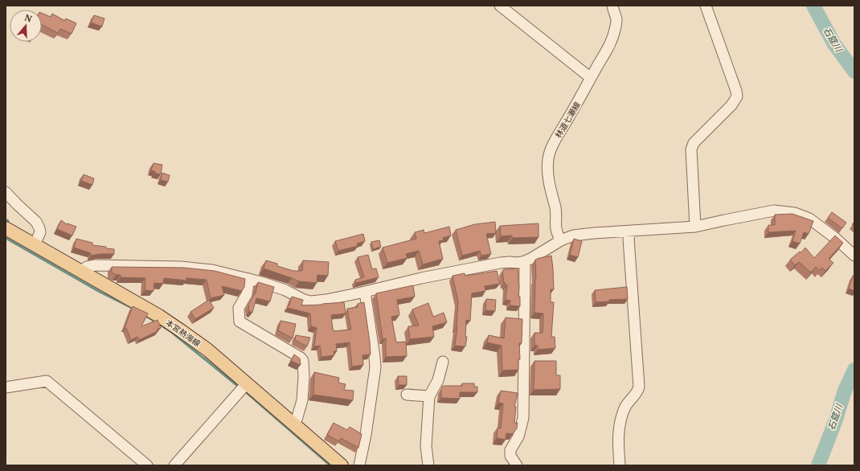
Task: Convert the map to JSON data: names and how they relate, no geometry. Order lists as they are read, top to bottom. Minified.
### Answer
{"streets":{"main road":["本宮熱海線"],"street":["林道七瀬線"]},"water":["石筵川"],"north":"top"}
